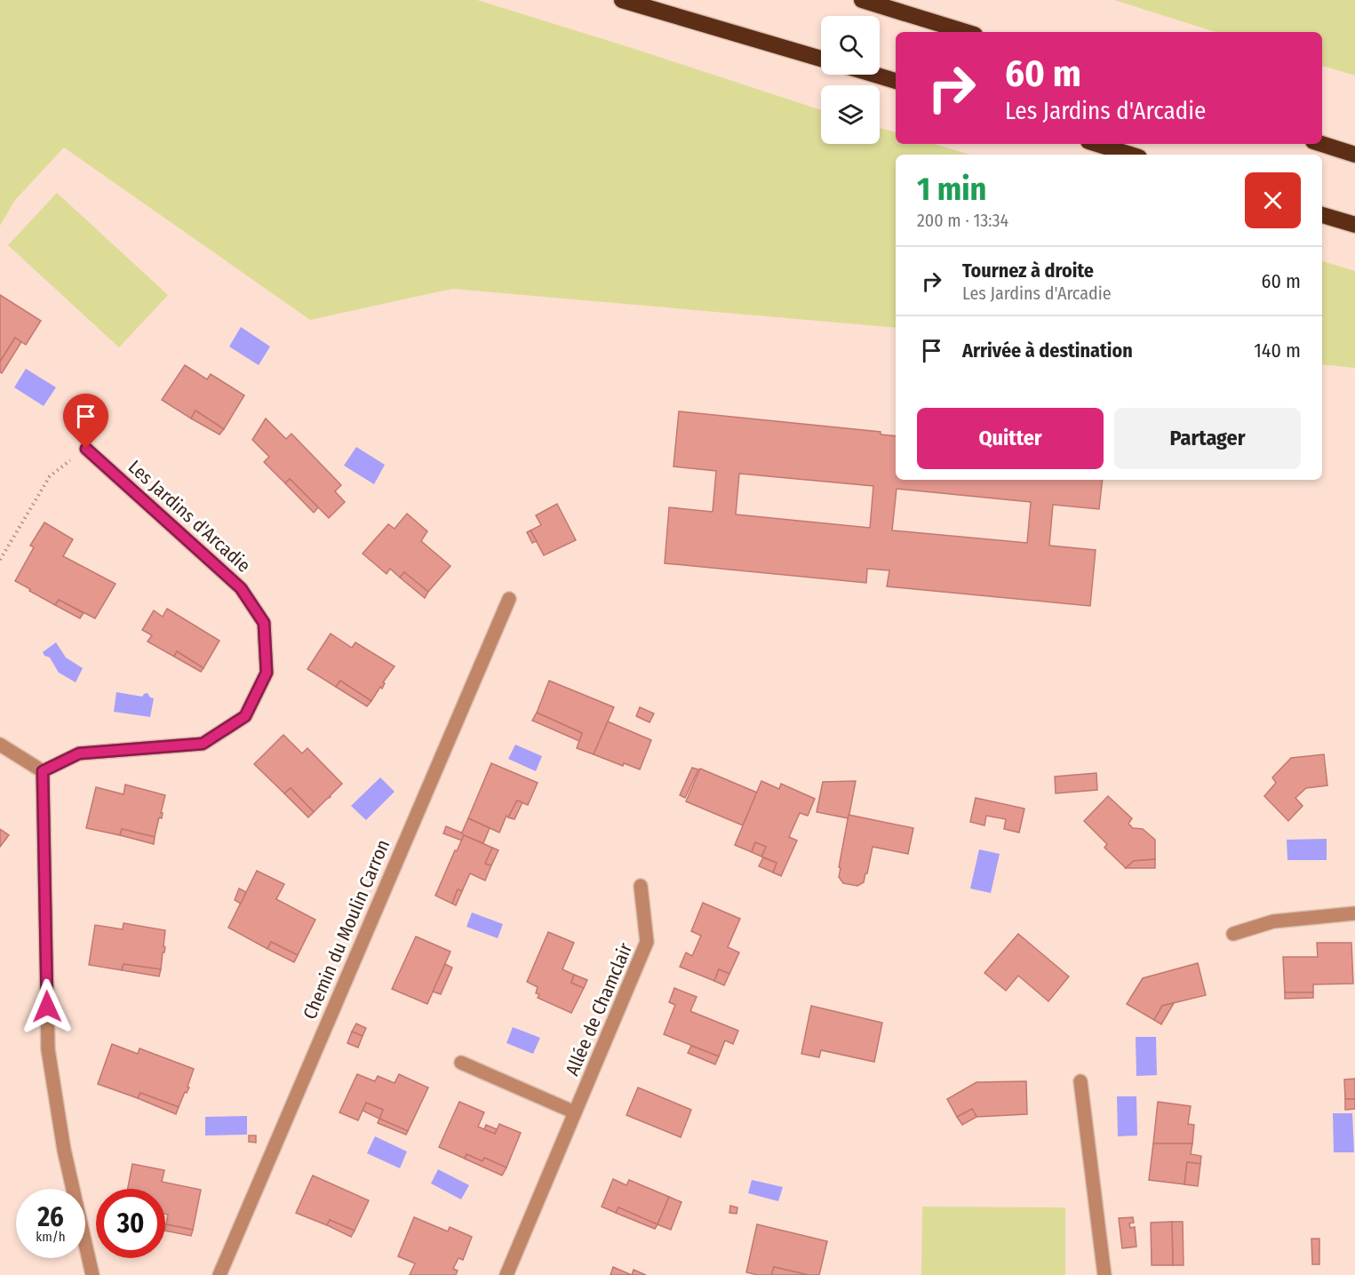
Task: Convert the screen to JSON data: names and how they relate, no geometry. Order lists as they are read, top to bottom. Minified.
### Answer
{"streets":{"street":["Les Jardins d'Arcadie","Chemin du Moulin Carron","Allée de Chamclair"]},"page":{"turn":["60 m","Les Jardins d'Arcadie"],"heading":["1 min","200 m · 13:34"],"list":[{"name":"Tournez à droite","note":"Les Jardins d'Arcadie","value":"60 m"},{"name":"Arrivée à destination","value":"140 m"}],"buttons":["Quitter","Partager"],"speed":"26 km/h","limit":"30"}}
